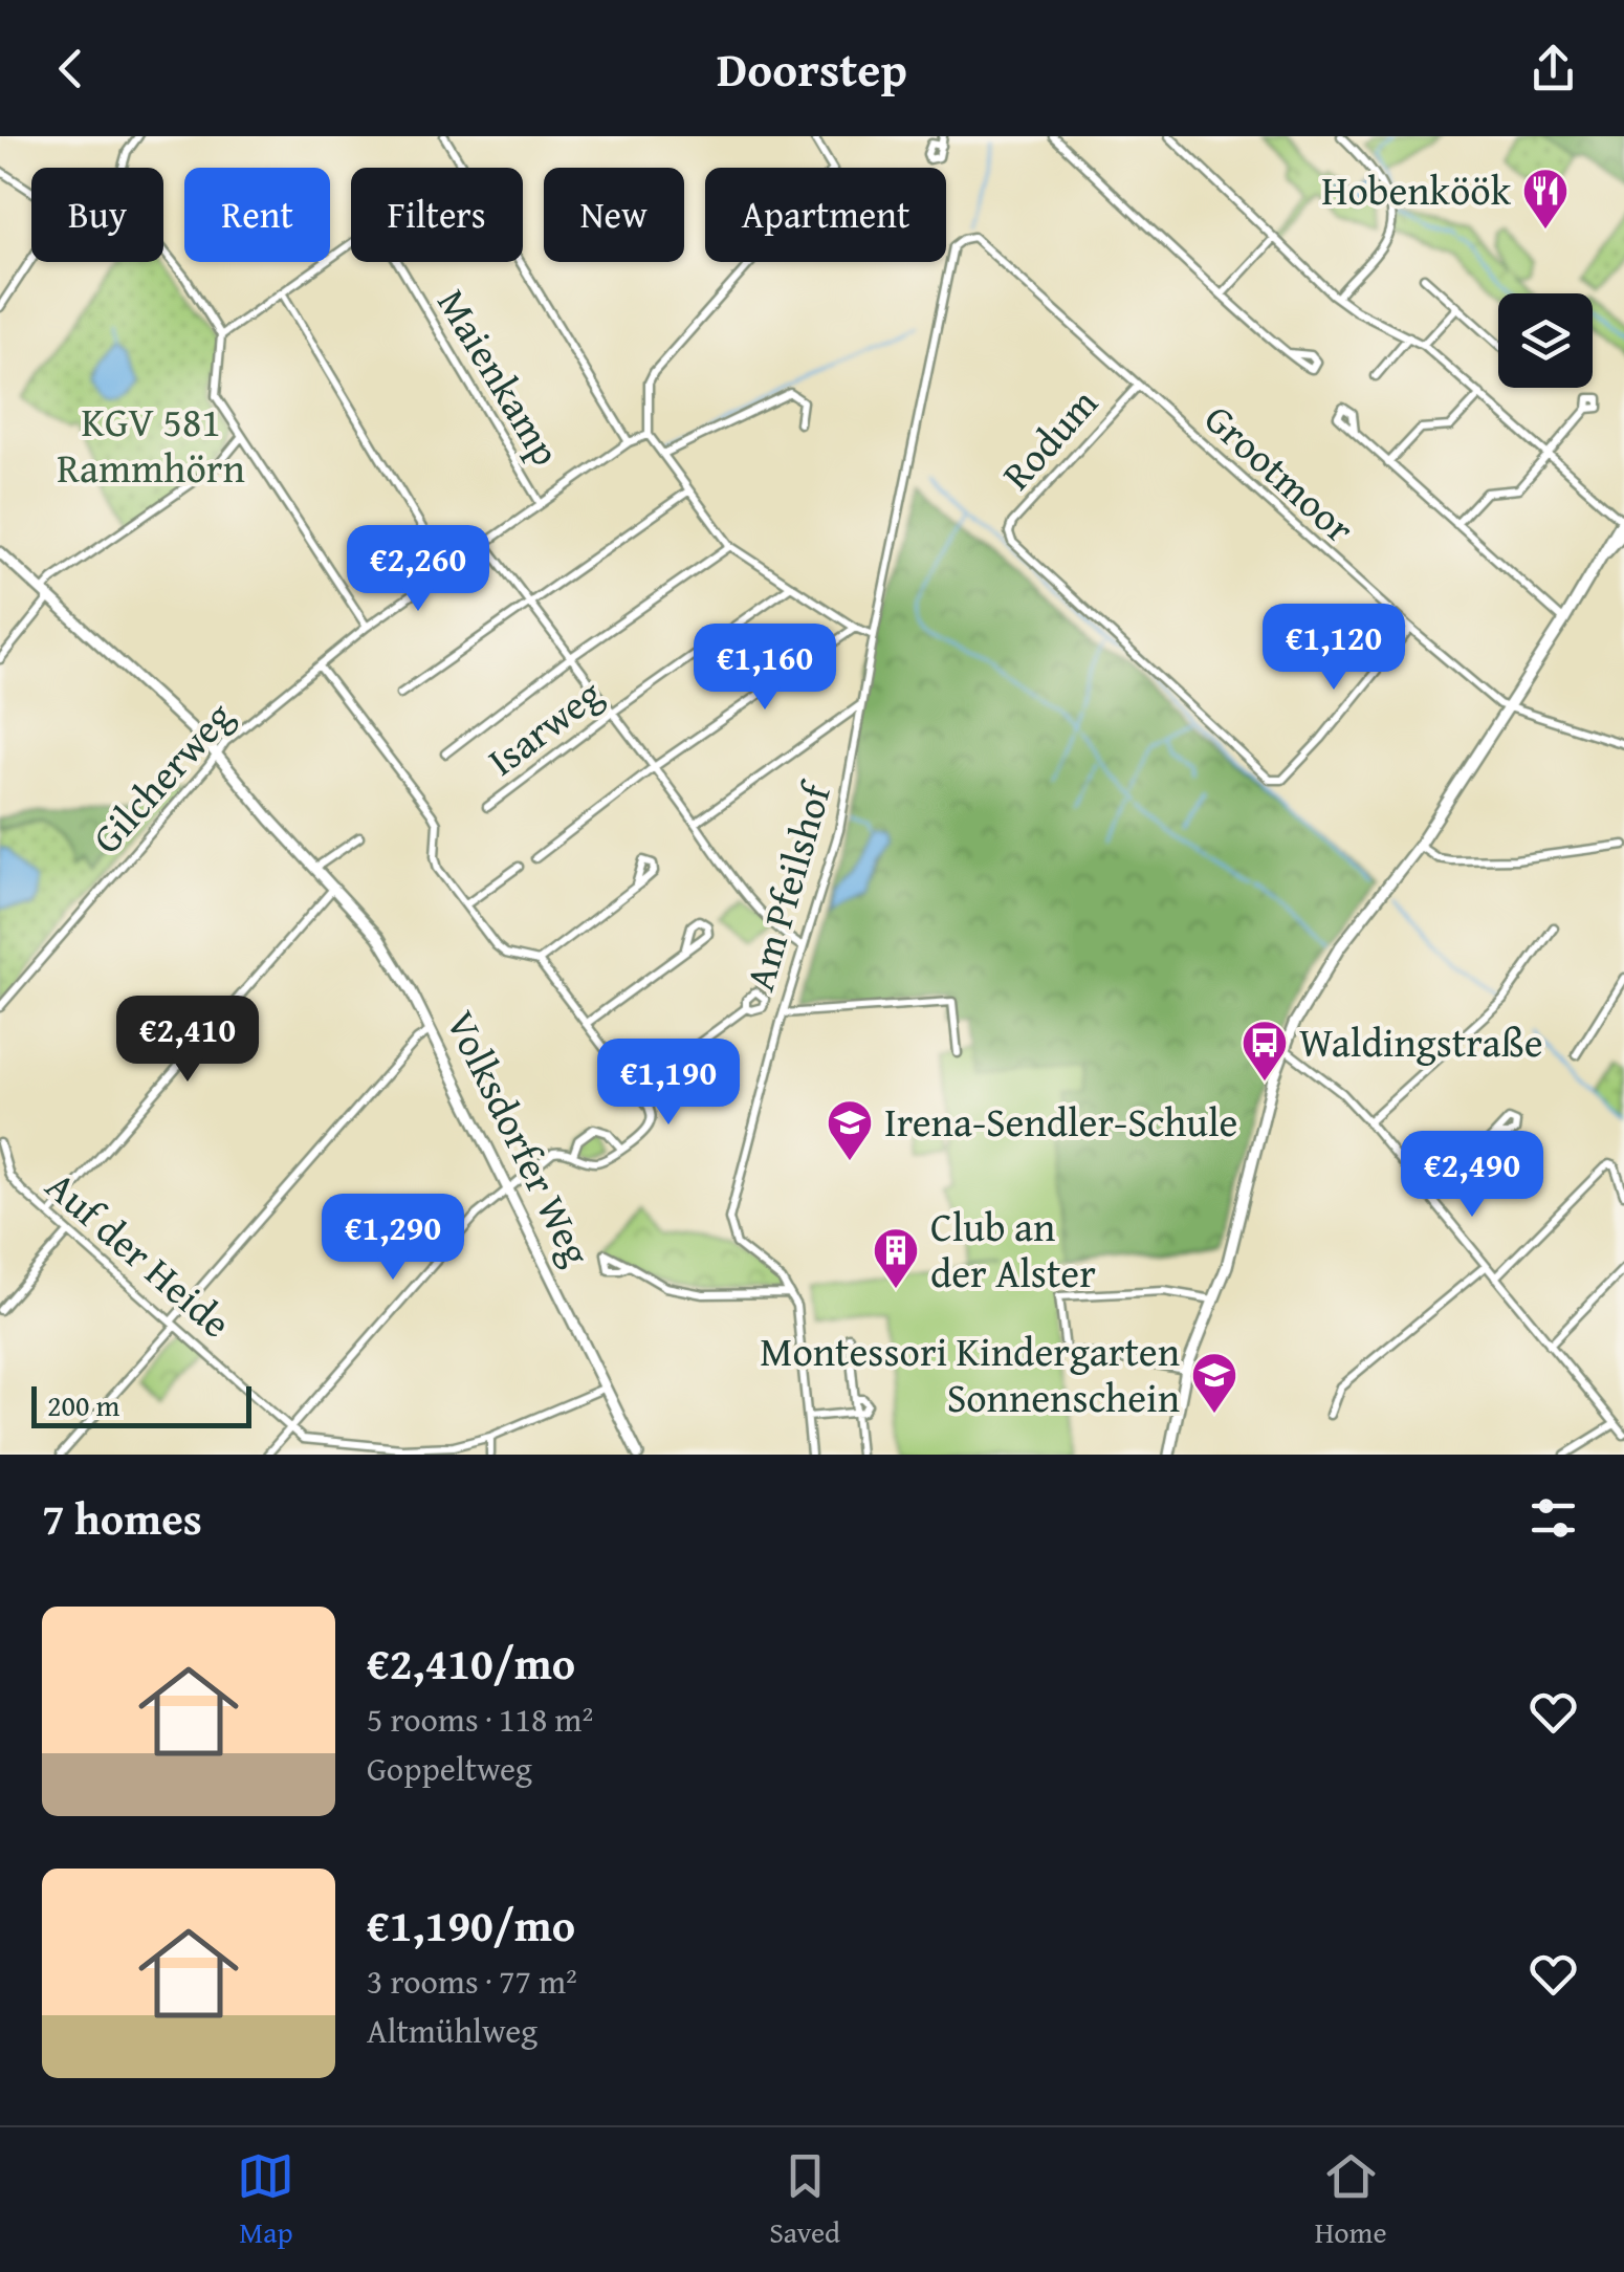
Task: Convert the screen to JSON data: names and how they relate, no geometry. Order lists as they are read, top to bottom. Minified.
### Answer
{"streets":{"street":["Maienkamp","Rodum","Grootmoor","Isarweg","Gilcherweg","Am Pfeilshof","Volksdorfer Weg","Auf der Heide"]},"crossings":[["Maienkamp","Gilcherweg"],["Rodum","Grootmoor"],["Grootmoor","Am Pfeilshof"],["Gilcherweg","Volksdorfer Weg"],["Volksdorfer Weg","Auf der Heide"]],"parks":["KGV 581 Rammhörn"],"places":{"restaurant":["Hobenköök"],"bus stop":["Waldingstraße"],"school or university":["Irena-Sendler-Schule","Montessori Kindergarten Sonnenschein"],"building":["Club an der Alster"]},"scale_bar":"200 m","page":{"header":"Doorstep","chip":["Buy","Rent","Filters","New","Apartment"],"price":["€2,260","€1,120","€1,160","€2,410","€1,190","€2,490","€1,290"],"scale":"200 m","heading":"7 homes","list":[{"name":"€2,410/mo","note":"5 rooms · 118 m² · Goppeltweg"},{"name":"€1,190/mo","note":"3 rooms · 77 m² · Altmühlweg"}],"tabs":["Map","Saved","Home"]}}
